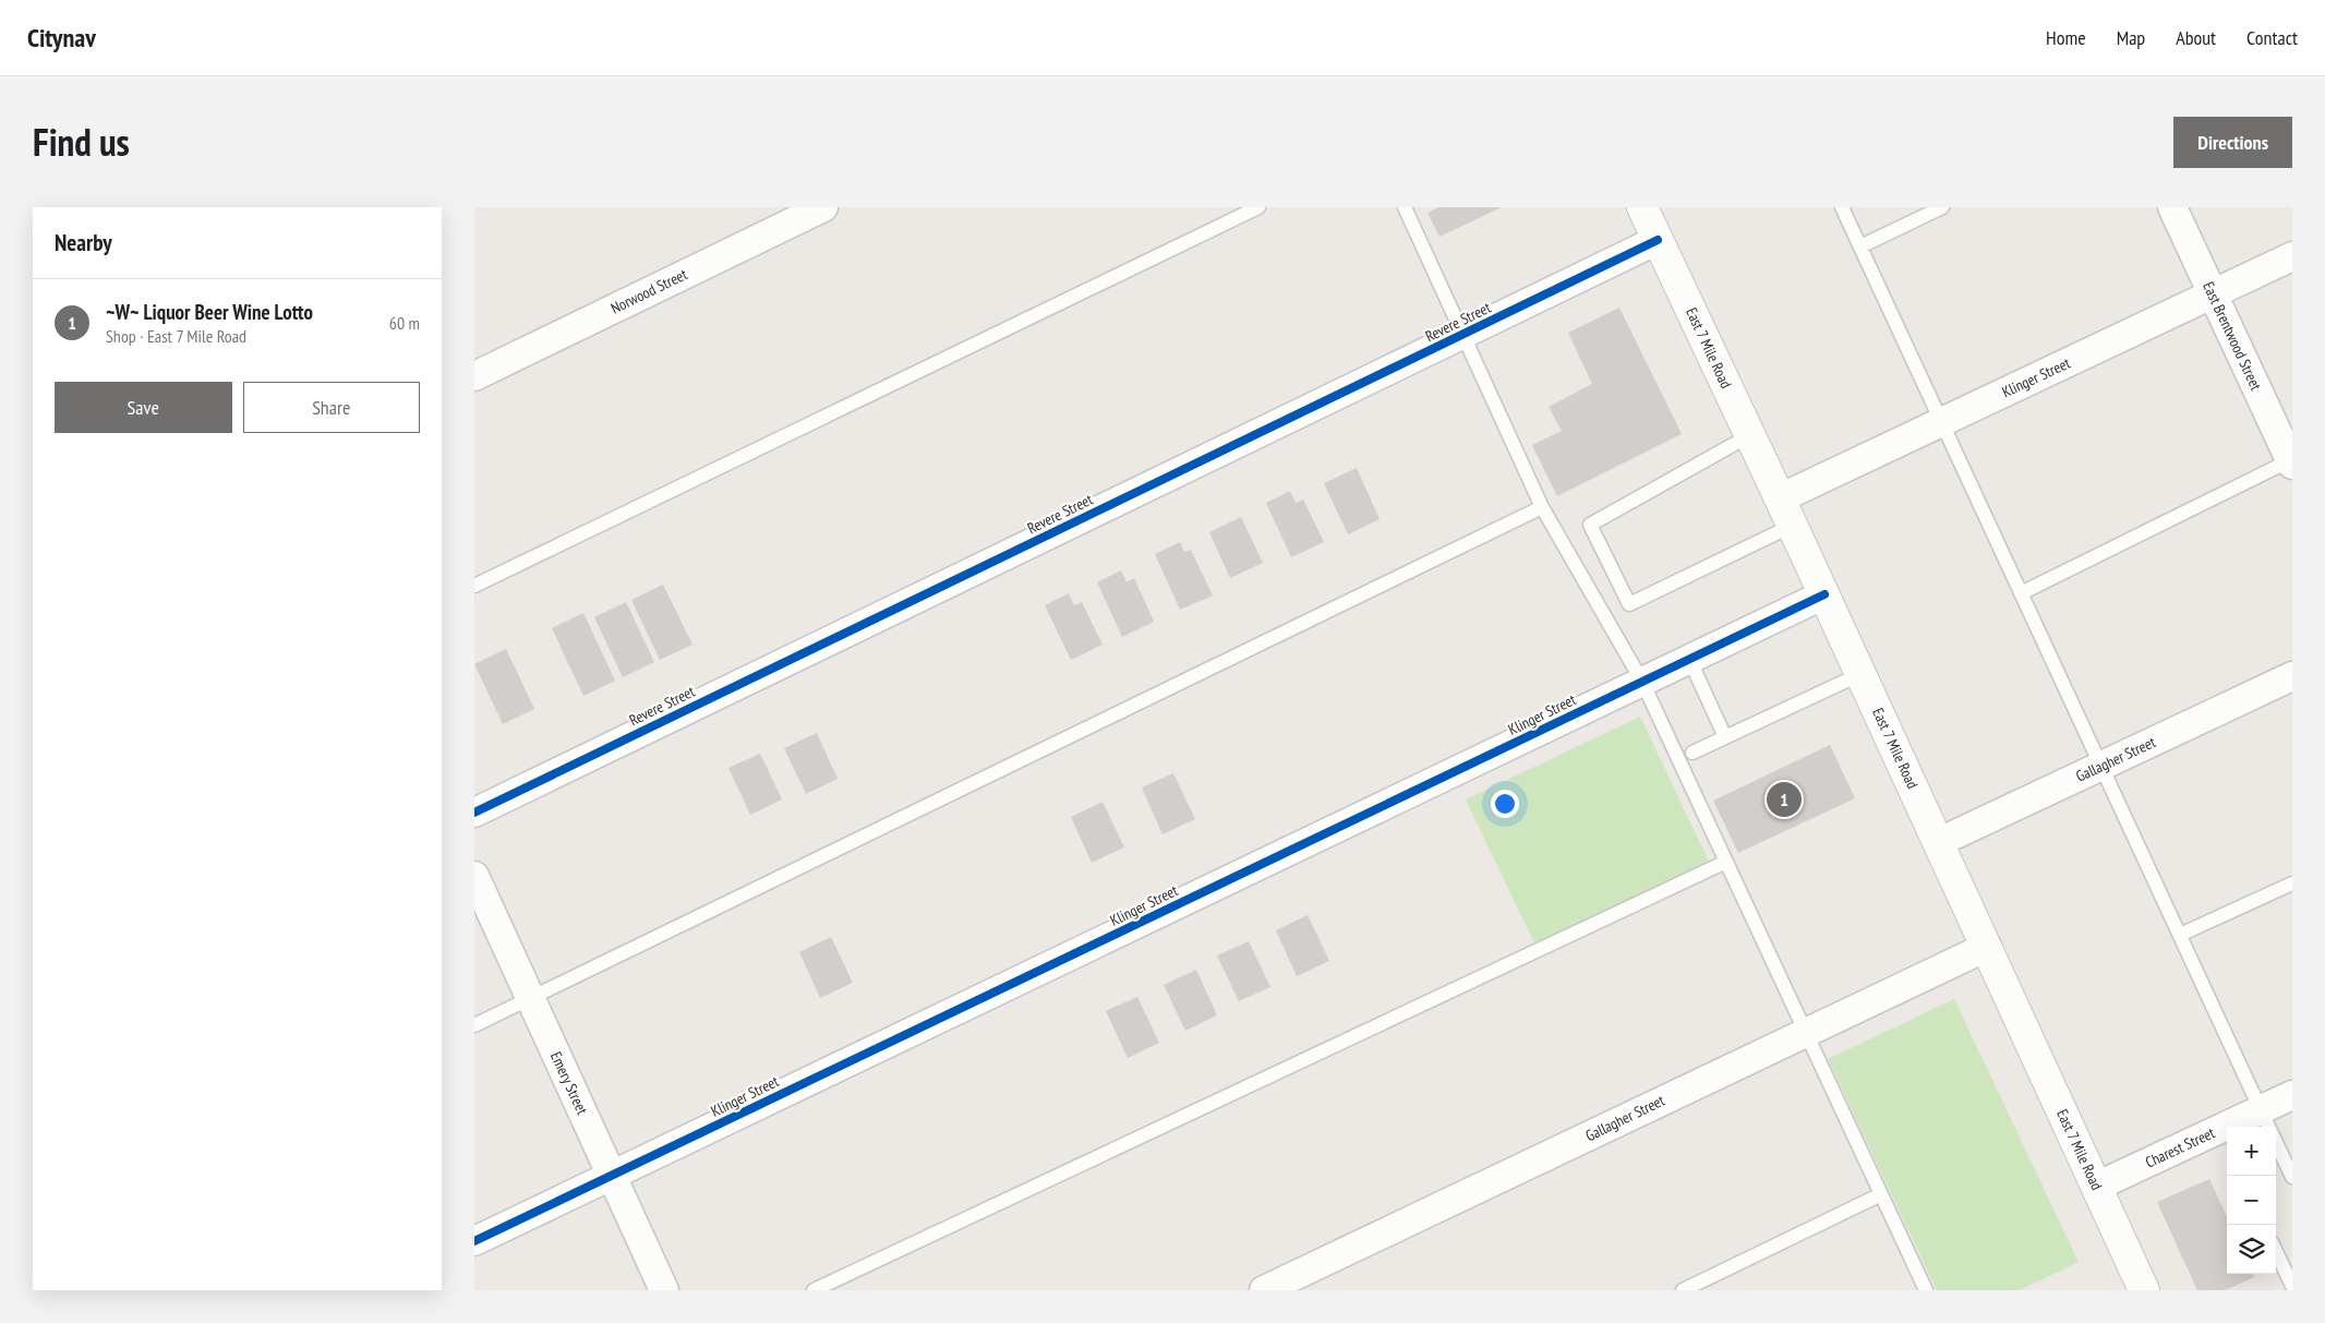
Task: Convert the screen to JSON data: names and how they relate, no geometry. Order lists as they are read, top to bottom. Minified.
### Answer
{"streets":{"street":["Norwood Street","Revere Street","East Brentwood Street","East 7 Mile Road","Klinger Street","Gallagher Street","Emery Street","Charest Street"]},"crossings":[["Revere Street","East 7 Mile Road"],["East Brentwood Street","Klinger Street"],["East 7 Mile Road","Klinger Street"],["East 7 Mile Road","Gallagher Street"],["East 7 Mile Road","Charest Street"],["Klinger Street","Emery Street"]],"page":{"header":"Citynav","nav":["Home","Map","About","Contact"],"title":"Find us","buttons":["Directions",["Save","Share"]],"heading":"Nearby","list":[{"mark":"1","name":"~W~ Liquor Beer Wine Lotto","note":"Shop · East 7 Mile Road","value":"60 m"}],"pins":"1","map_buttons":["+","−"]}}
